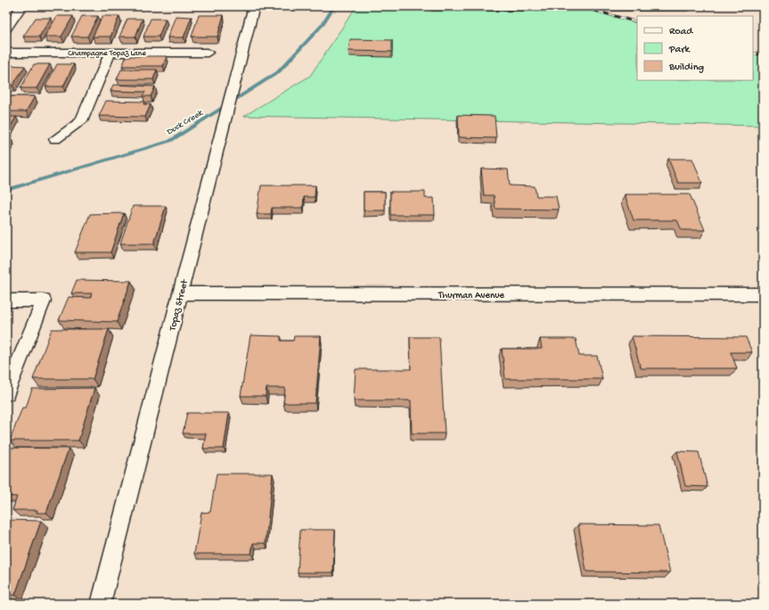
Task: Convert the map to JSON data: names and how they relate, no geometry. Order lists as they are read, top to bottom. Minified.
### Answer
{"streets":{"street":["Champagne Topaz Lane","Thurman Avenue","Topaz Street"]},"crossings":[["Thurman Avenue","Topaz Street"]],"water":["Duck Creek"],"legend":["Road","Park","Building"]}
